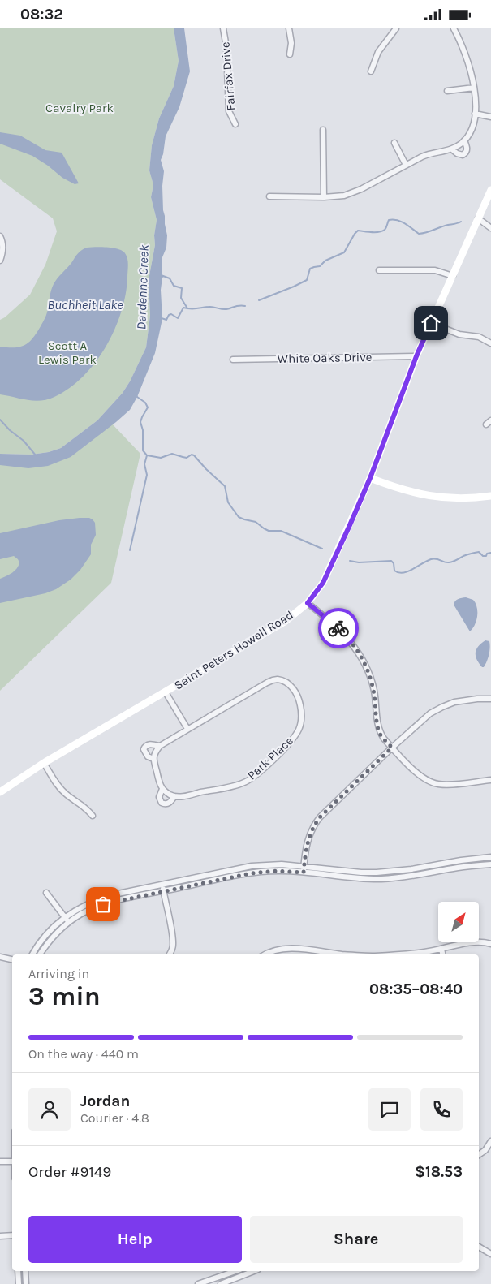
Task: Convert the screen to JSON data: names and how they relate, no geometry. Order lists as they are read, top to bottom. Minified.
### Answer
{"streets":{"main road":["Saint Peters Howell Road"],"street":["Fairfax Drive","White Oaks Drive","Park Place"]},"crossings":[["White Oaks Drive","Saint Peters Howell Road"]],"water":["Dardenne Creek","Buchheit Lake"],"parks":["Cavalry Park","Scott A Lewis Park"],"north":"top right","page":{"status":"08:32","heading":["3 min","Arriving in","08:35–08:40"],"panel":["Jordan","Courier · 4.8","Order #9149","$18.53"],"bar":"On the way · 440 m","buttons":["Help","Share"]}}
